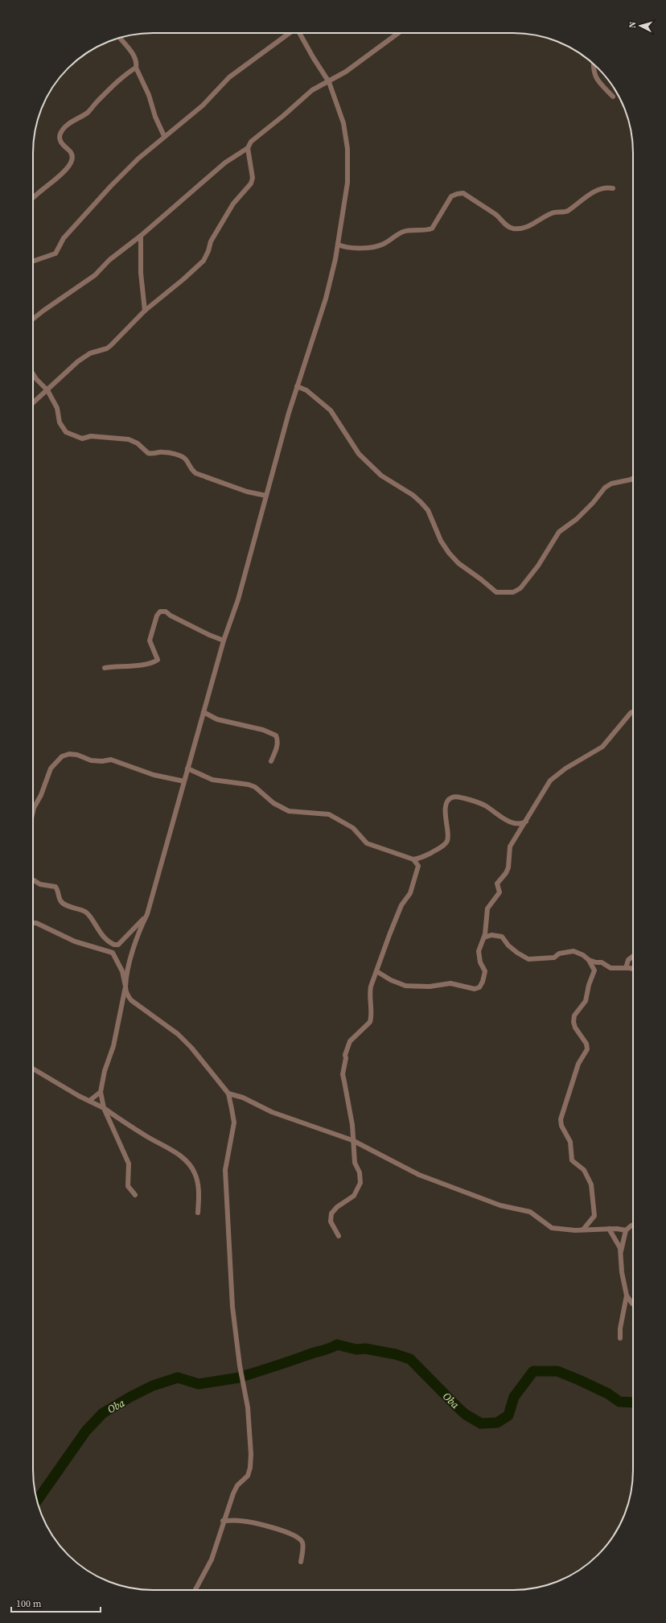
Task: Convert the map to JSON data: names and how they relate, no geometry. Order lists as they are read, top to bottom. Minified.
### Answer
{"water":["Oba"],"scale_bar":"100 m","north":"left"}
